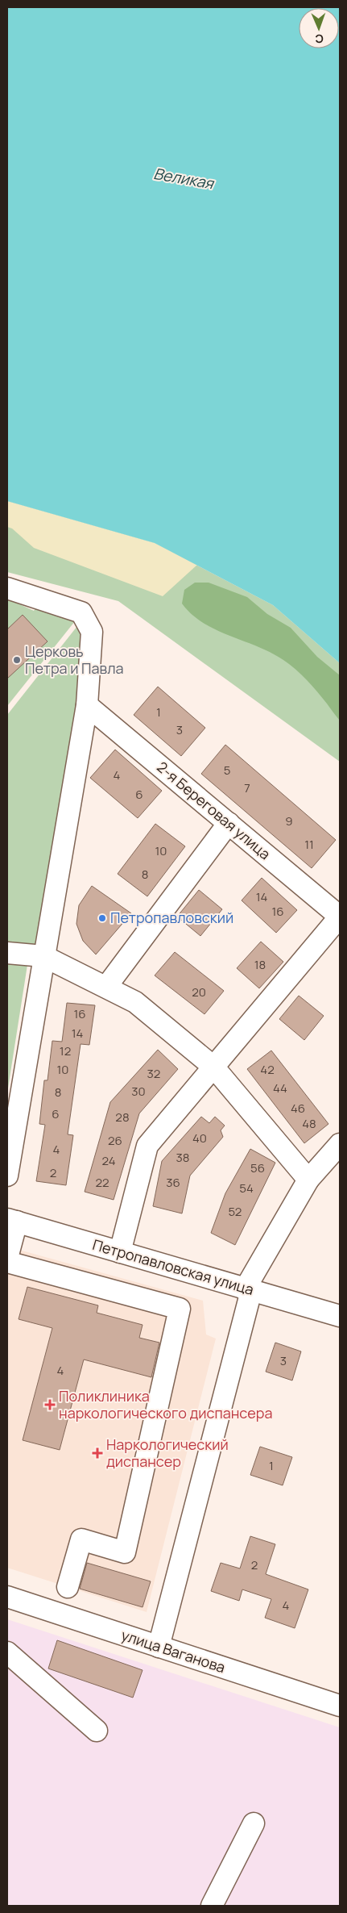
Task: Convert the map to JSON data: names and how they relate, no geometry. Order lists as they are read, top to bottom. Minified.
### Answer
{"streets":{"street":["2-я Береговая улица","Петропавловская улица","улица Ваганова"]},"water":["Великая"],"places":{"other":["Церковь Петра и Павла","Петропавловский"],"health":["Поликлиника наркологического диспансера","Наркологический диспансер"]},"house_numbers":["1","3","5","4","7","6","9","11","10","8","14","16","18","20","16","14","12","10","42","32","44","30","8","46","6","28","48","40","26","4","38","24","56","2","22","36","54","52","3","4","1","2","4"],"north":"bottom"}
